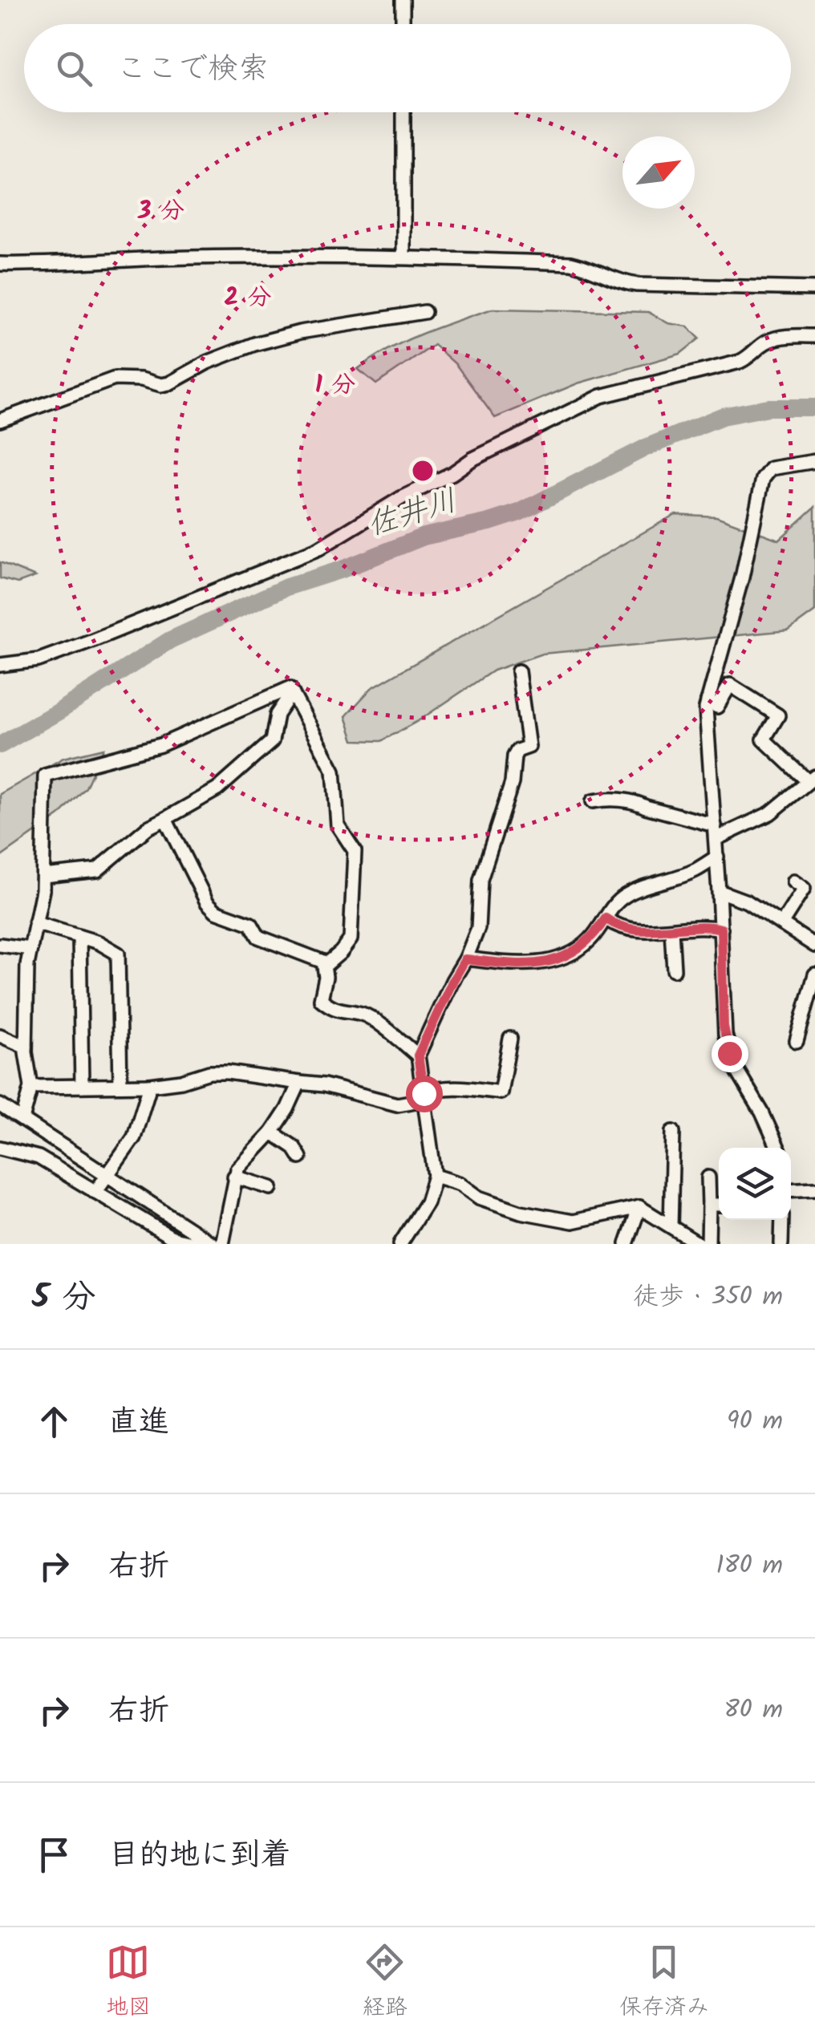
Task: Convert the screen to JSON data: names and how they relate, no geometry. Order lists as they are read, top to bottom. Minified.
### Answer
{"water":["佐井川"],"north":"top right","page":{"search":"ここで検索","heading":["5 分","徒歩 · 350 m"],"list":[["直進","90 m"],["右折","180 m"],["右折","80 m"],"目的地に到着"],"nav":["地図","経路","保存済み"]},"rings":["3 分","2 分","1 分"]}
